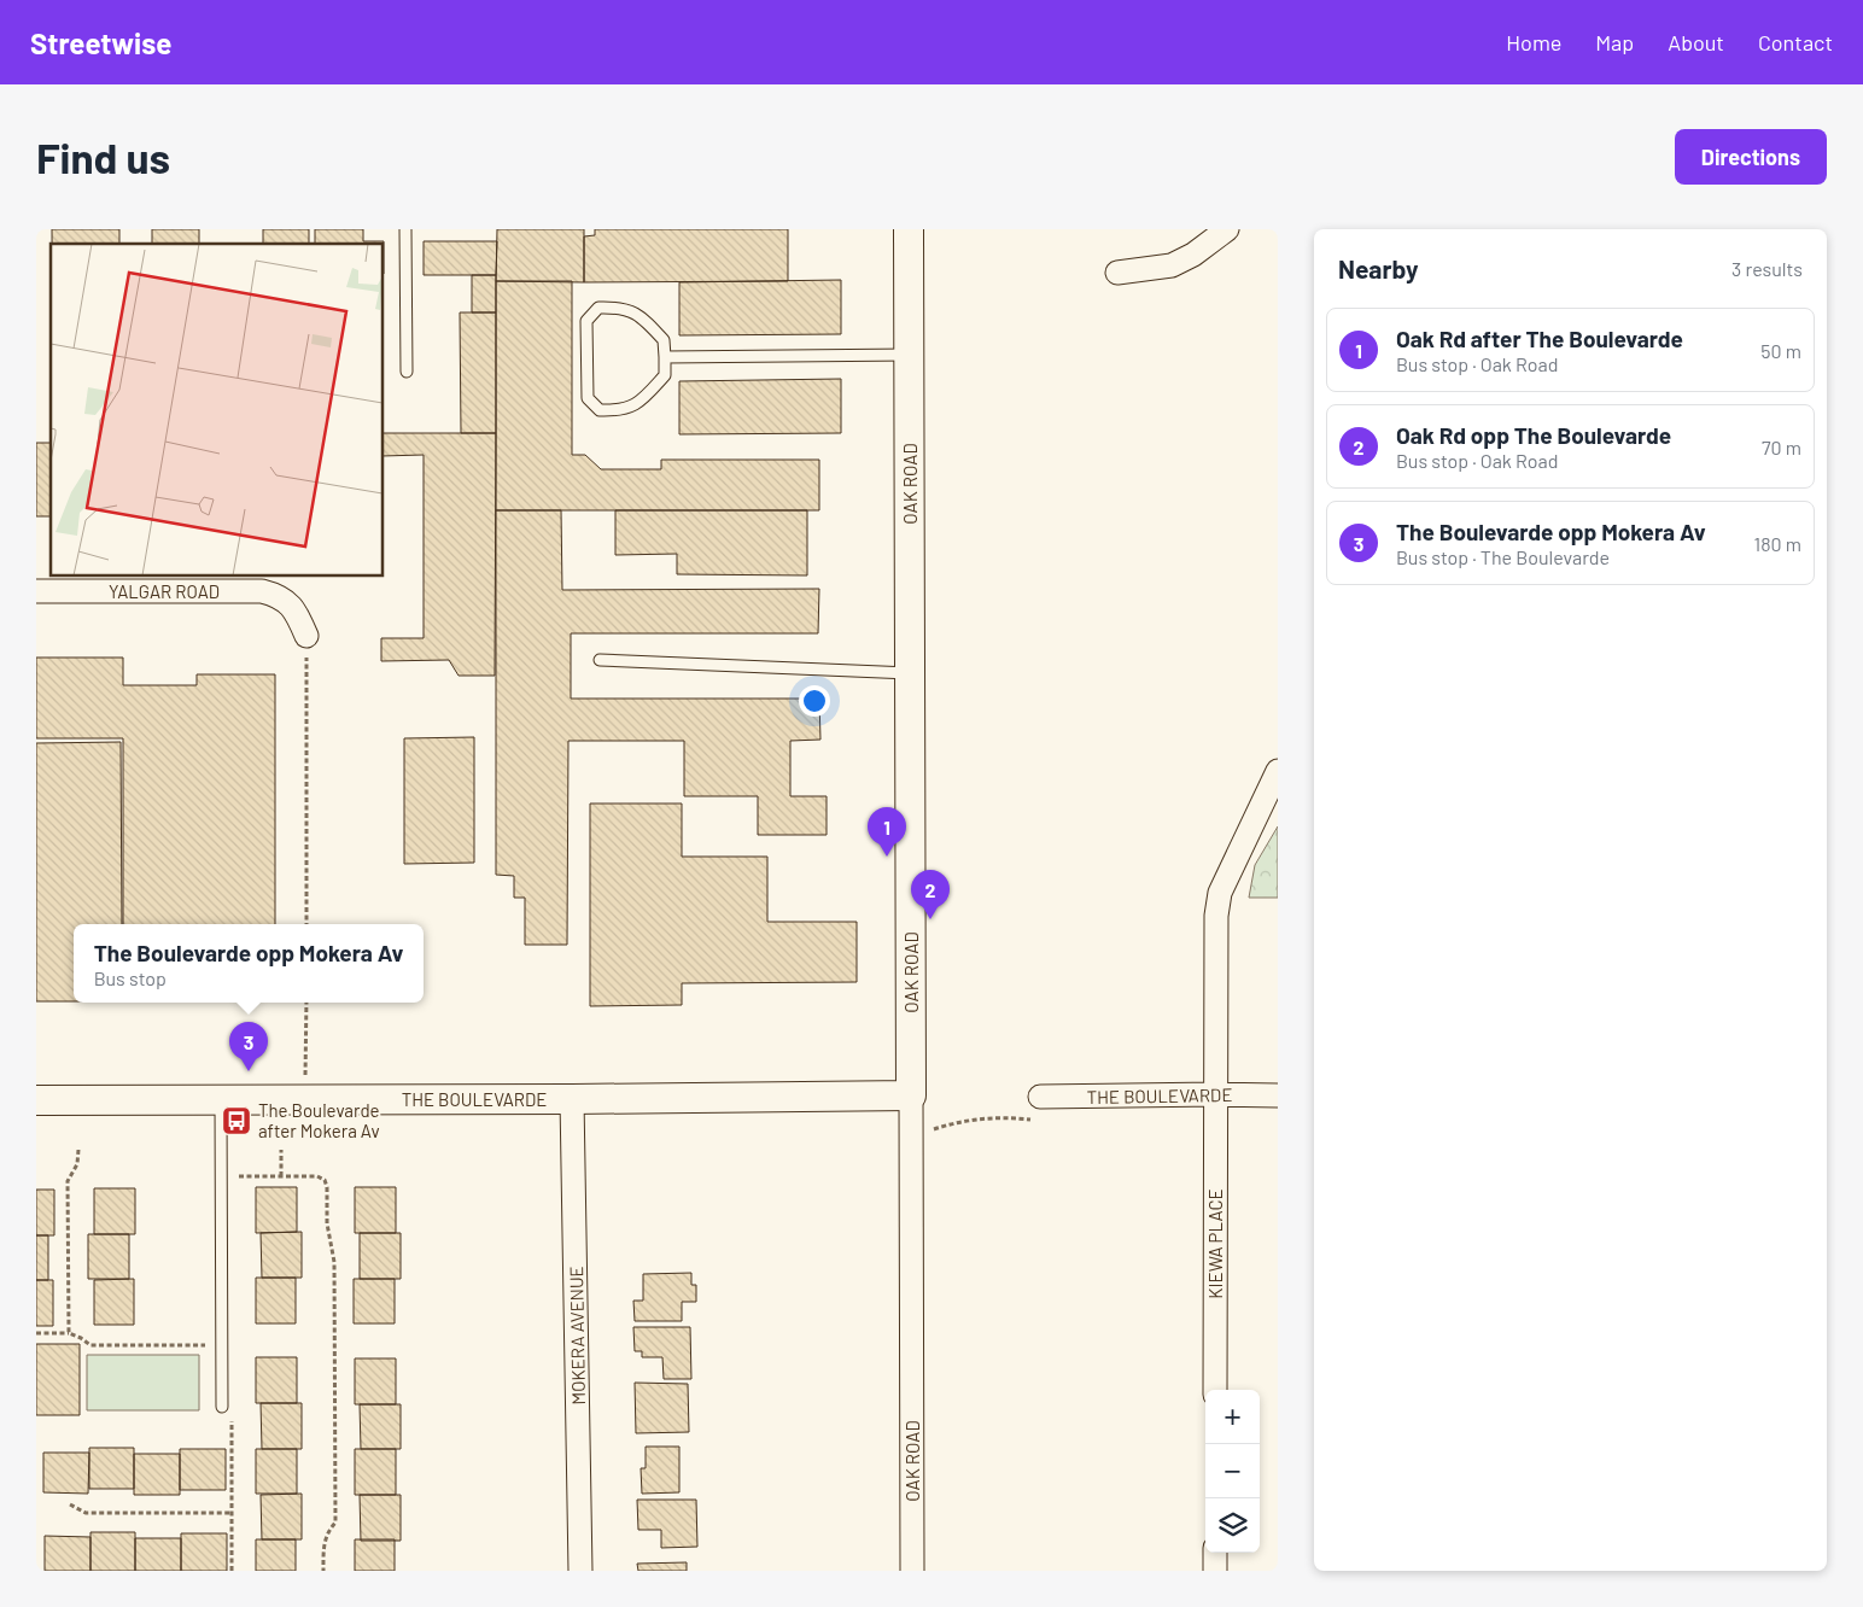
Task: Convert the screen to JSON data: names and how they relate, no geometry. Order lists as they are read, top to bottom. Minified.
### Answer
{"streets":{"street":["OAK ROAD","YALGAR ROAD","THE BOULEVARDE","KIEWA PLACE","MOKERA AVENUE"]},"crossings":[["OAK ROAD","THE BOULEVARDE"],["THE BOULEVARDE","KIEWA PLACE"],["THE BOULEVARDE","MOKERA AVENUE"]],"places":{"bus stop":["The Boulevarde after Mokera Av"]},"page":{"header":"Streetwise","nav":["Home","Map","About","Contact"],"buttons":"Directions","title":"Find us","heading":["Nearby","3 results"],"list":[{"mark":"1","name":"Oak Rd after The Boulevarde","note":"Bus stop · Oak Road","value":"50 m"},{"mark":"2","name":"Oak Rd opp The Boulevarde","note":"Bus stop · Oak Road","value":"70 m"},{"mark":"3","name":"The Boulevarde opp Mokera Av","note":"Bus stop · The Boulevarde","value":"180 m"}],"pins":["1","2","3"],"popup":["The Boulevarde opp Mokera Av","Bus stop"],"map_buttons":["+","−"]}}
